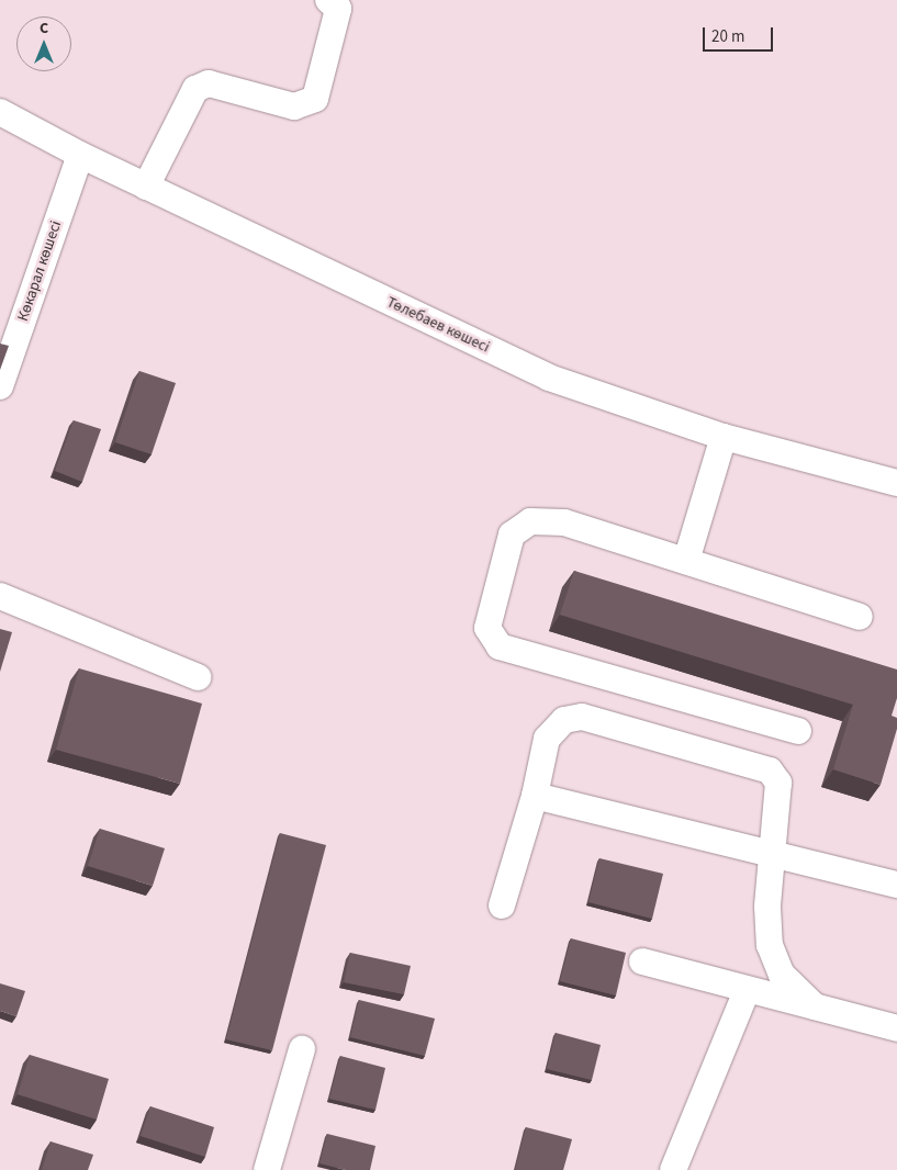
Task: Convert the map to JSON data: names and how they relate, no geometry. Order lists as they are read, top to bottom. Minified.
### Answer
{"streets":{"street":["Көкарал көшесі","Төлебаев көшесі"]},"crossings":[["Көкарал көшесі","Төлебаев көшесі"]],"scale_bar":"20 m","north":"top"}
